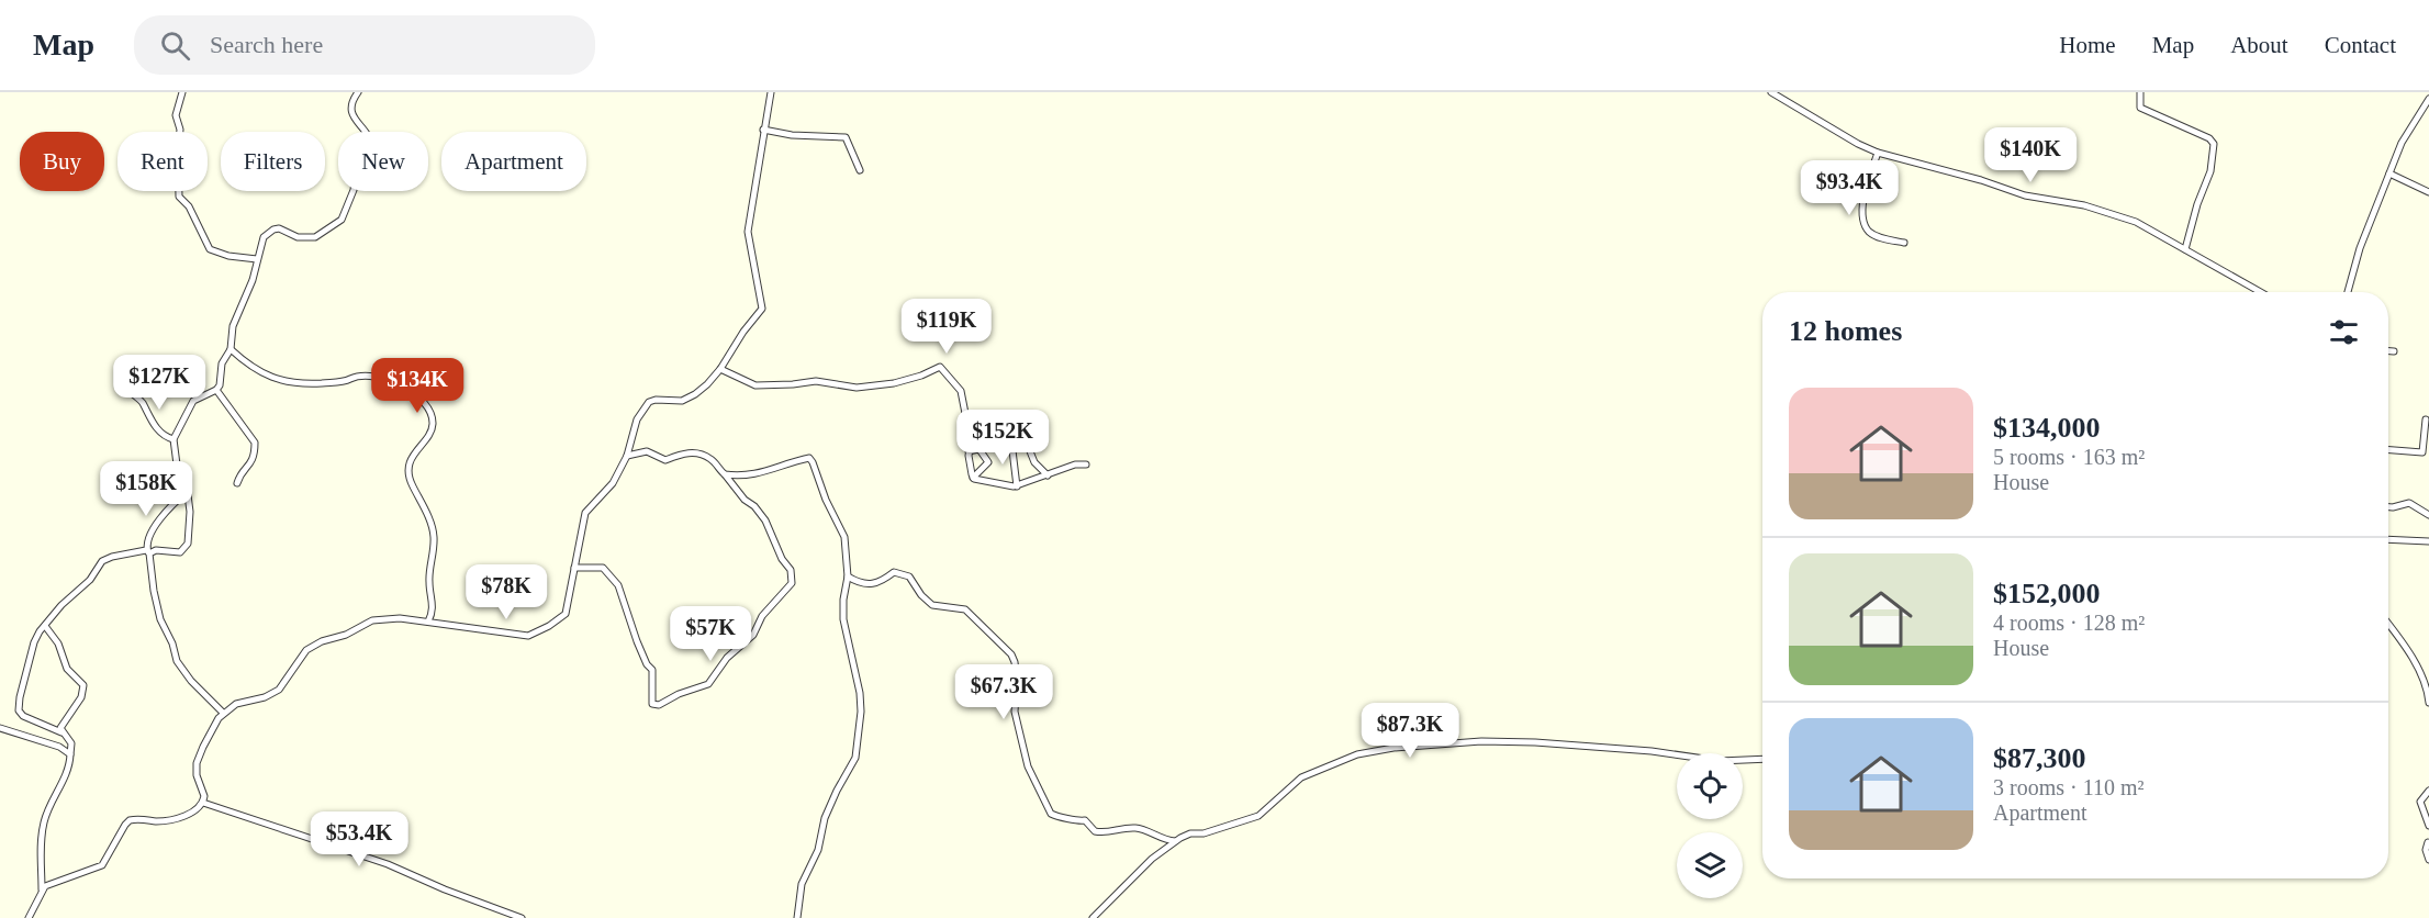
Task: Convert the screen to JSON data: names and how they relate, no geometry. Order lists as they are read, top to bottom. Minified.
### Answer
{"page":{"header":"Map","search":"Search here","nav":["Home","Map","About","Contact"],"price":["$140K","$93.4K","$119K","$127K","$134K","$152K","$158K","$78K","$57K","$67.3K","$87.3K","$53.4K"],"chip":["Buy","Rent","Filters","New","Apartment"],"heading":"12 homes","list":[{"name":"$134,000","note":"5 rooms · 163 m² · House"},{"name":"$152,000","note":"4 rooms · 128 m² · House"},{"name":"$87,300","note":"3 rooms · 110 m² · Apartment"}]}}
